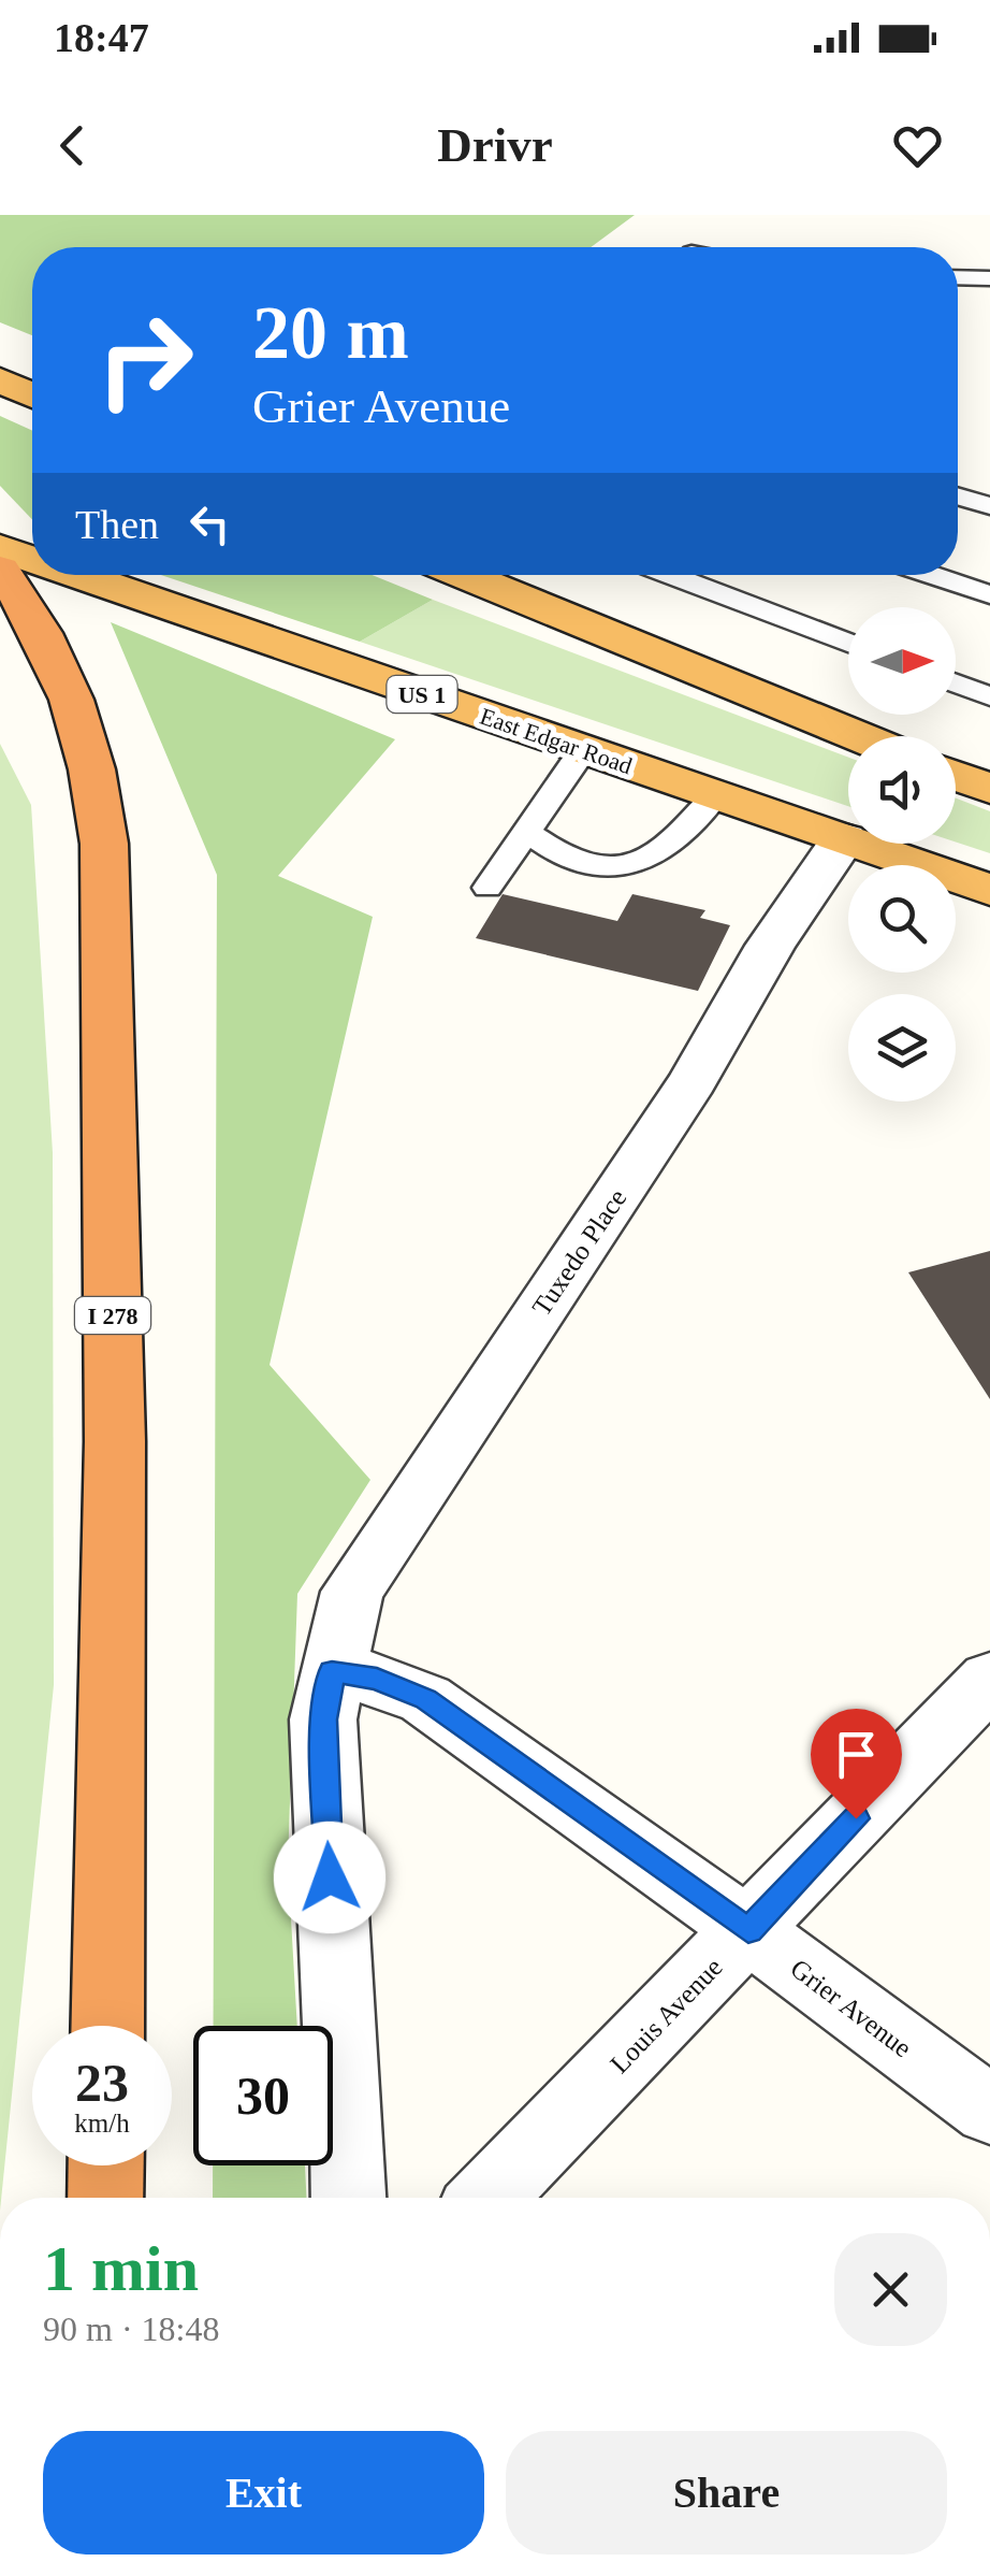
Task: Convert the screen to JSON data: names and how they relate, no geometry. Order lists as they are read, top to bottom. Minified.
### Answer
{"streets":{"highway":["US 1","East Edgar Road","I 278"],"street":["Tuxedo Place","Grier Avenue","Louis Avenue"]},"crossings":[["East Edgar Road","Tuxedo Place"],["East Edgar Road","I 278"],["Tuxedo Place","Grier Avenue"],["Grier Avenue","Louis Avenue"]],"north":"right","page":{"status":"18:47","header":"Drivr","turn":["20 m","Grier Avenue"],"then":"Then","speed":"23 km/h","limit":"30","heading":["1 min","90 m · 18:48"],"buttons":["Exit","Share"]}}
